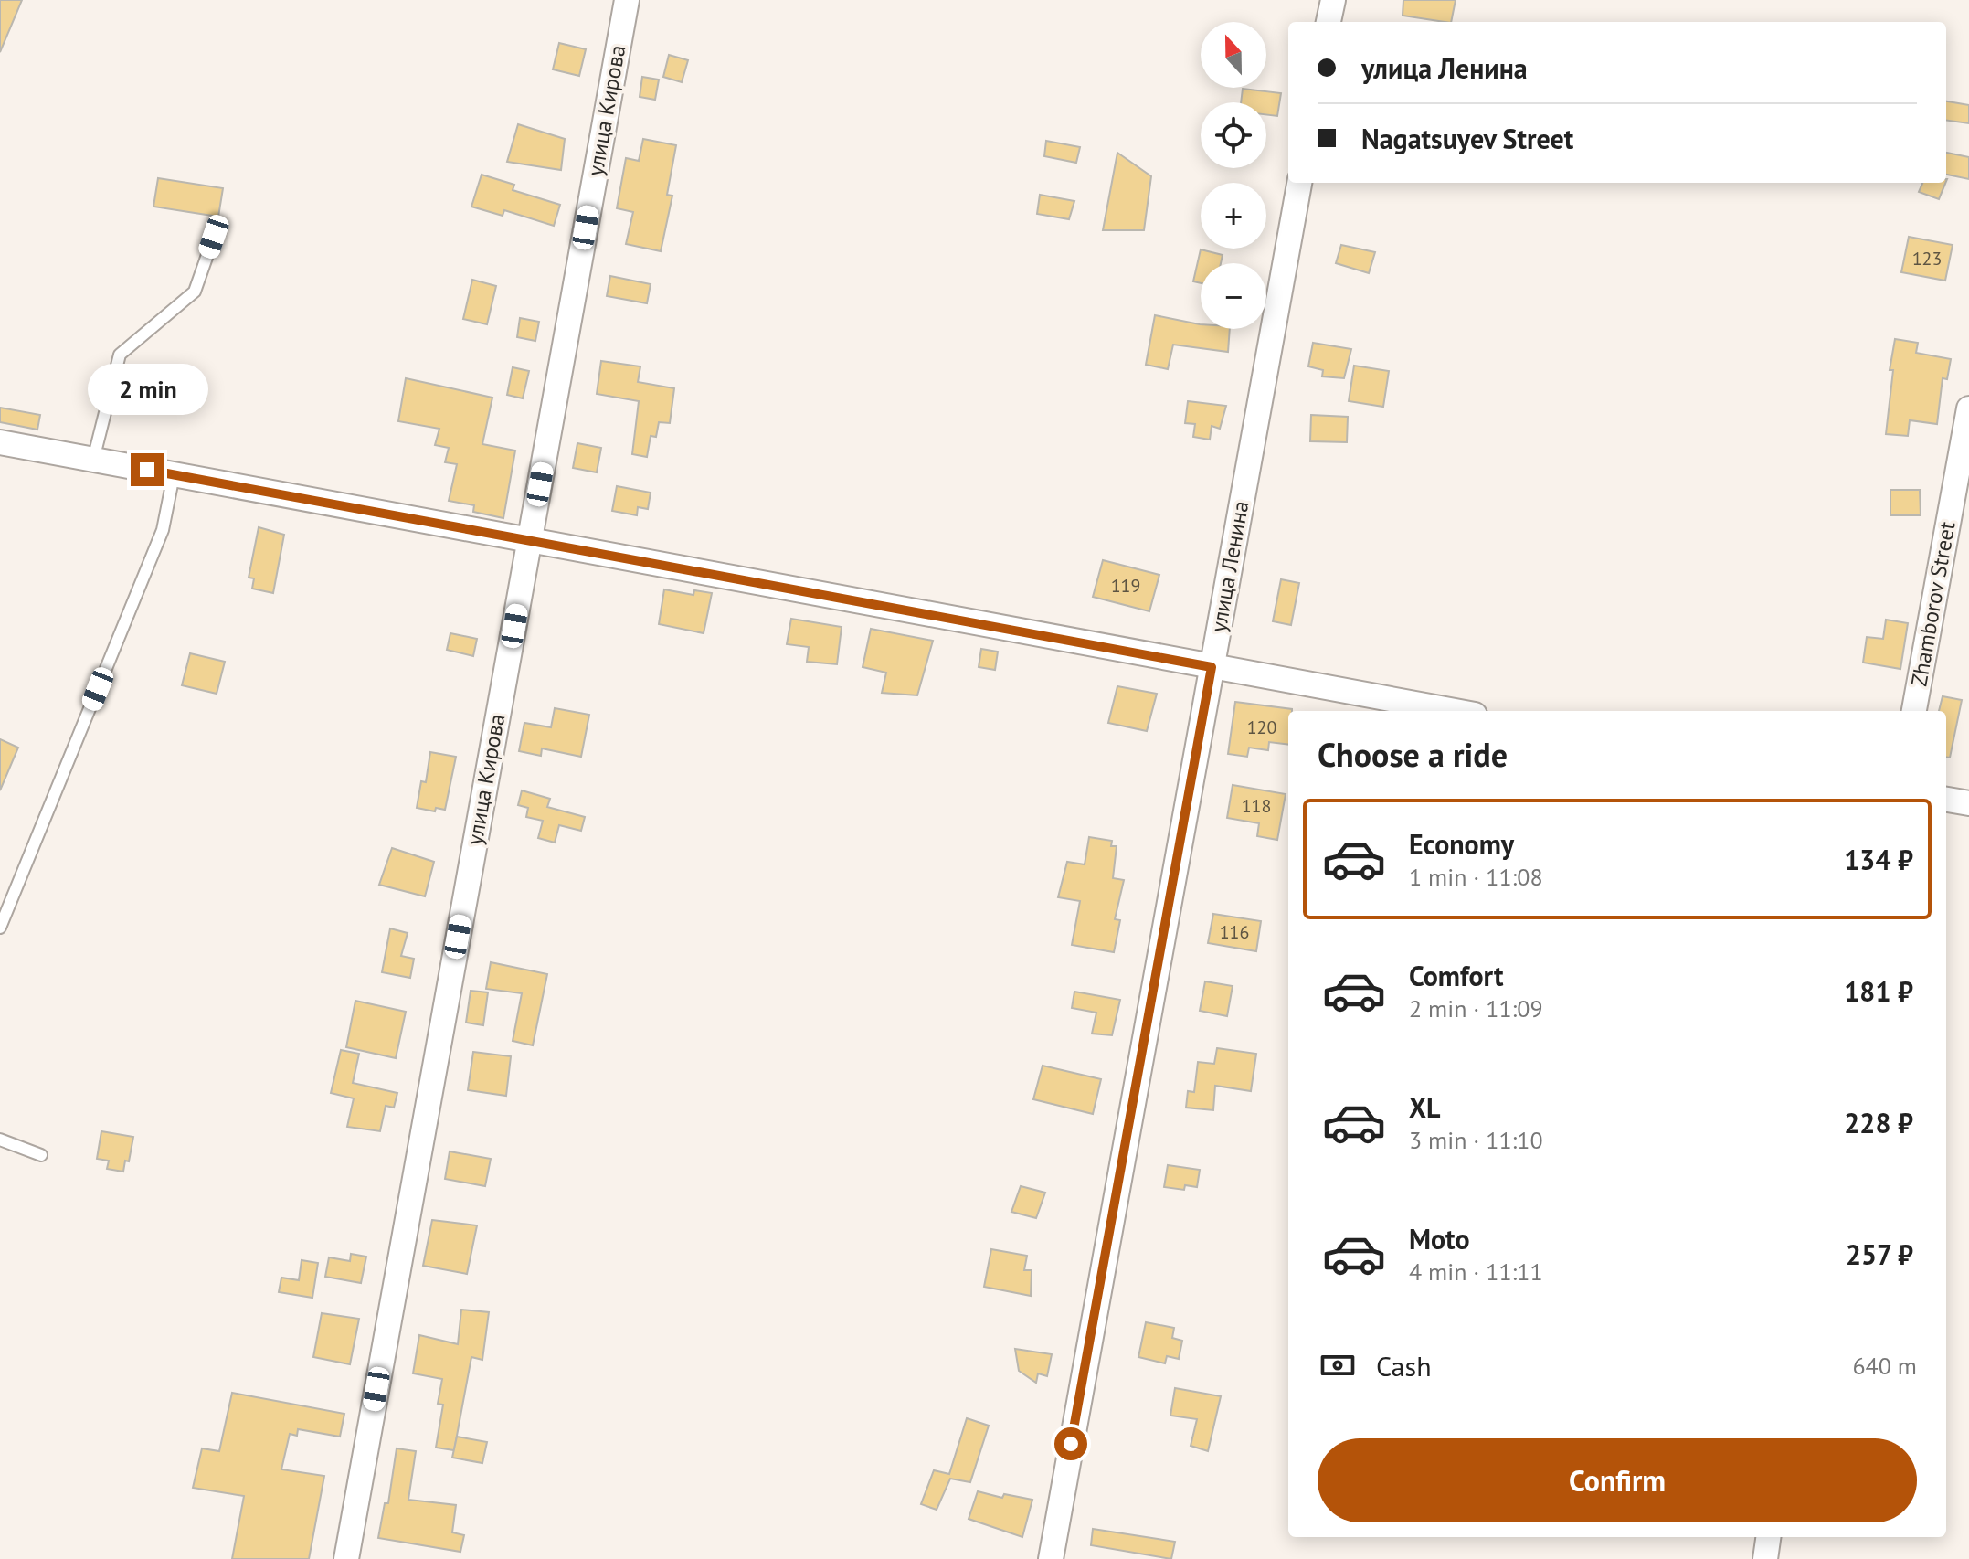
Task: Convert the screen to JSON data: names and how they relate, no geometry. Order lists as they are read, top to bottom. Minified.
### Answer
{"streets":{"street":["улица Кирова","улица Ленина","Zhamborov Street"]},"house_numbers":["123","119","120","118","116"],"north":"top","page":{"map_buttons":["+","−"],"banner":["улица Ленина","Nagatsuyev Street"],"bubble":"2 min","heading":"Choose a ride","list":[{"name":"Economy","note":"1 min · 11:08","value":"134 ₽"},{"name":"Comfort","note":"2 min · 11:09","value":"181 ₽"},{"name":"XL","note":"3 min · 11:10","value":"228 ₽"},{"name":"Moto","note":"4 min · 11:11","value":"257 ₽"}],"pay":["Cash","640 m"],"buttons":"Confirm"}}
